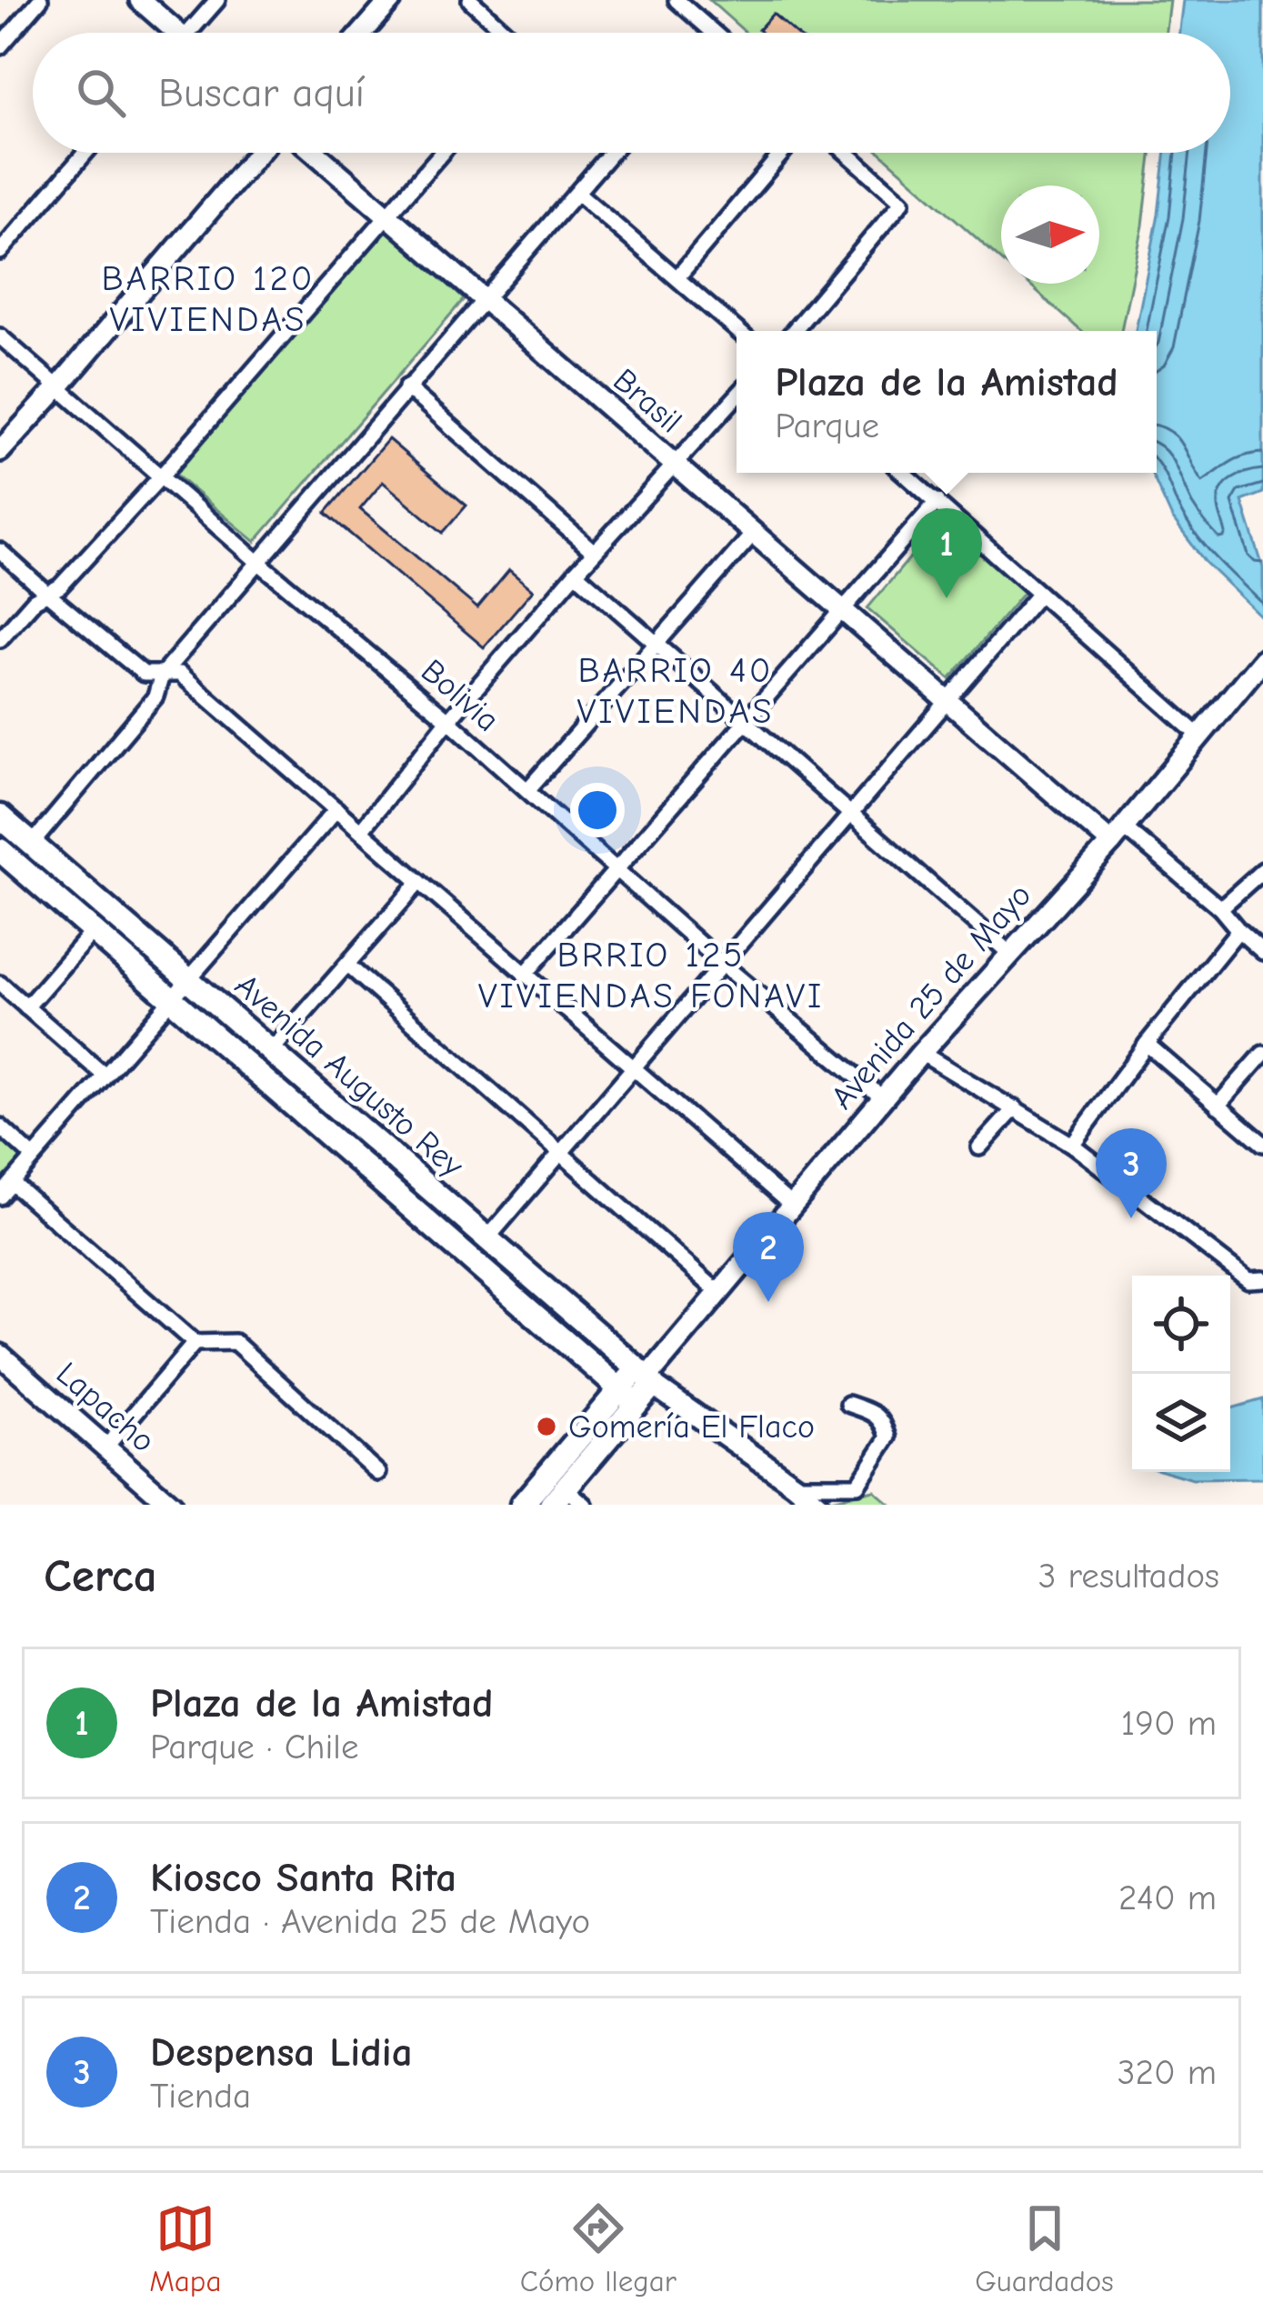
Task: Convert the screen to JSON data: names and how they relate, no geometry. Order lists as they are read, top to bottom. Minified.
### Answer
{"streets":{"main road":["Avenida 25 de Mayo","Avenida Augusto Rey"],"street":["Brasil","Bolivia","Lapacho"]},"crossings":[["Brasil","Avenida 25 de Mayo"],["Bolivia","Avenida 25 de Mayo"],["Avenida 25 de Mayo","Avenida Augusto Rey"]],"districts":["BARRIO 120 VIVIENDAS","BARRIO 40 VIVIENDAS","BRRIO 125 VIVIENDAS FONAVI"],"places":["Gomería El Flaco"],"north":"right","page":{"search":"Buscar aquí","popup":["Plaza de la Amistad","Parque"],"pins":["1","3","2"],"heading":["Cerca","3 resultados"],"list":[{"mark":"1","name":"Plaza de la Amistad","note":"Parque · Chile","value":"190 m"},{"mark":"2","name":"Kiosco Santa Rita","note":"Tienda · Avenida 25 de Mayo","value":"240 m"},{"mark":"3","name":"Despensa Lidia","note":"Tienda","value":"320 m"}],"nav":["Mapa","Cómo llegar","Guardados"]}}
